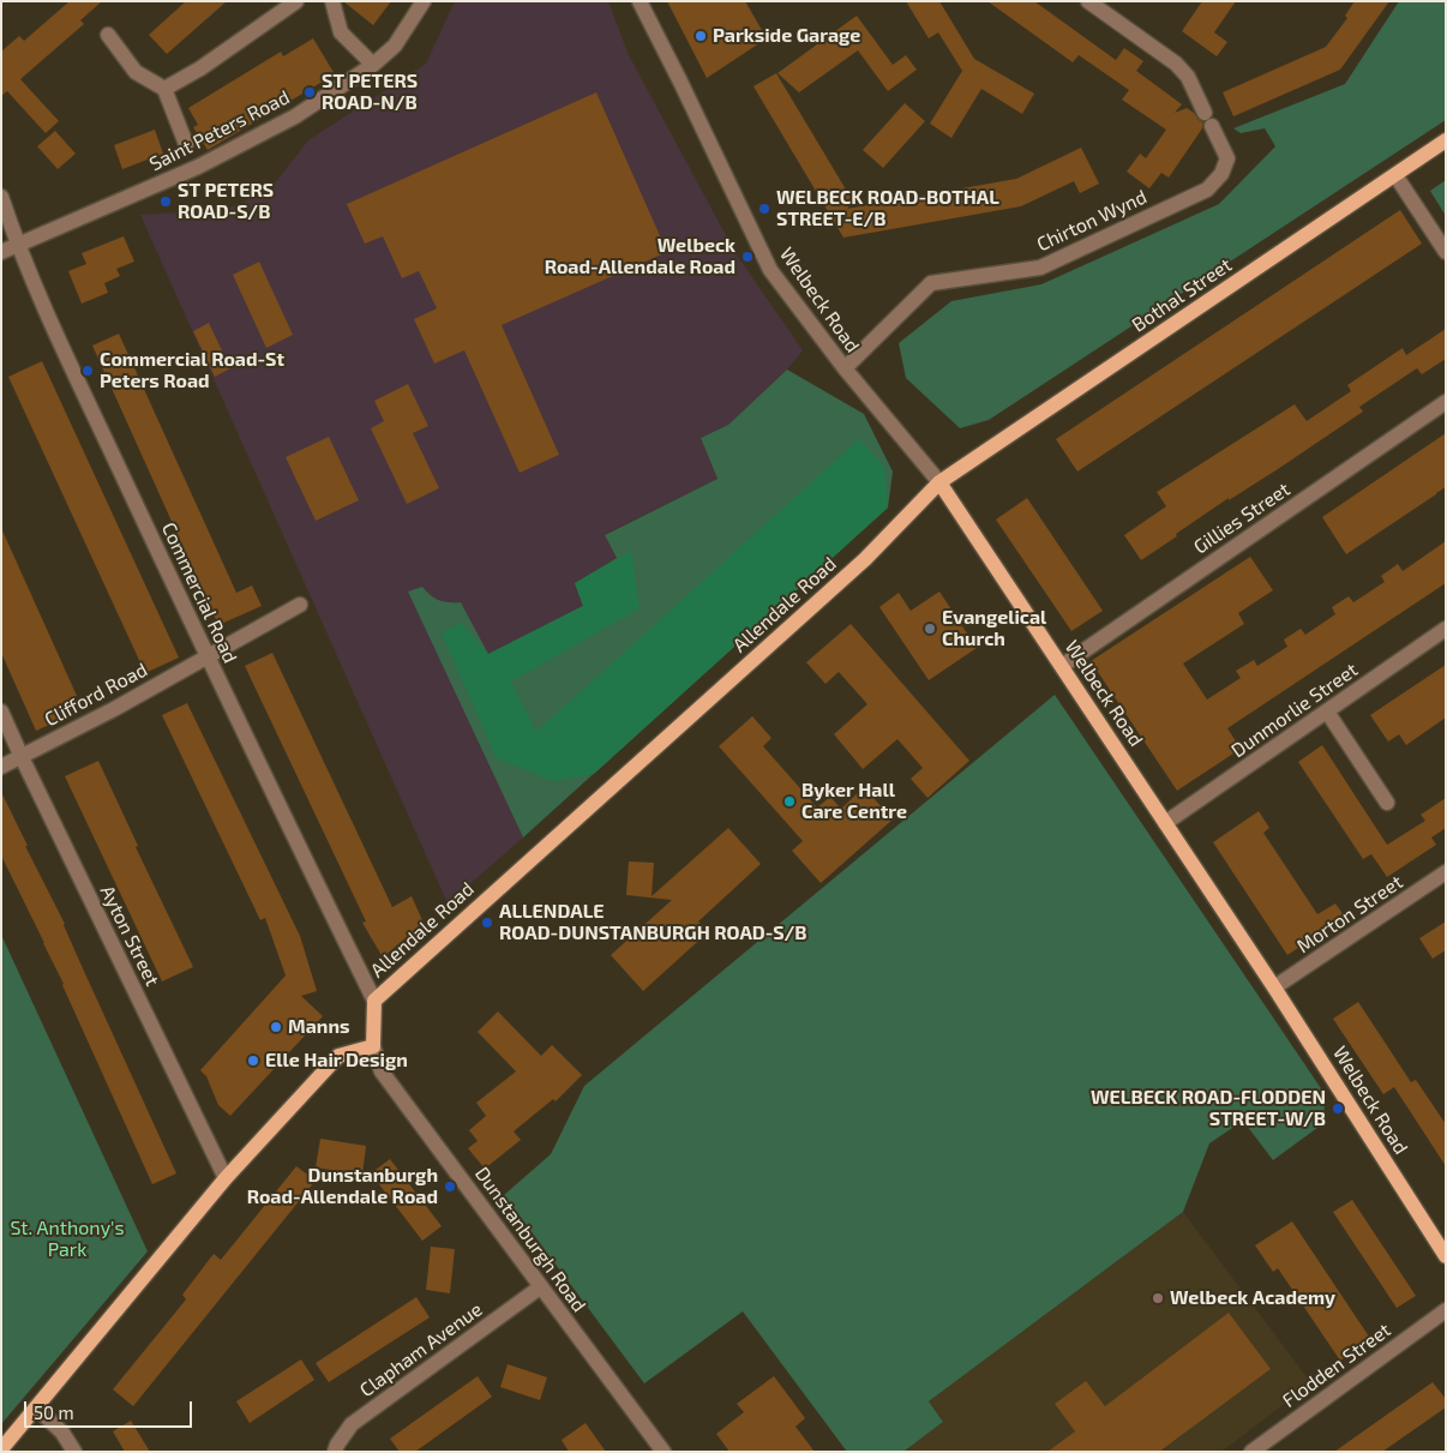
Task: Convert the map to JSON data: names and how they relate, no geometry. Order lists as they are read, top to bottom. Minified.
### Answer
{"streets":{"main road":["Bothal Street","Welbeck Road","Allendale Road"],"street":["Saint Peters Road","Chirton Wynd","Gillies Street","Commercial Road","Clifford Road","Dunmorlie Street","Morton Street","Ayton Street","Dunstanburgh Road","Clapham Avenue","Flodden Street"]},"crossings":[["Saint Peters Road","Commercial Road"],["Chirton Wynd","Welbeck Road"],["Bothal Street","Welbeck Road"],["Bothal Street","Allendale Road"],["Welbeck Road","Gillies Street"],["Welbeck Road","Allendale Road"],["Welbeck Road","Dunmorlie Street"],["Welbeck Road","Morton Street"],["Commercial Road","Allendale Road"],["Commercial Road","Clifford Road"],["Allendale Road","Dunstanburgh Road"],["Clifford Road","Ayton Street"],["Dunstanburgh Road","Clapham Avenue"]],"parks":["St. Anthony's Park"],"places":["Parkside Garage","ST PETERS ROAD-N/B","ST PETERS ROAD-S/B","WELBECK ROAD-BOTHAL STREET-E/B","Welbeck Road-Allendale Road","Commercial Road-St Peters Road","Evangelical Church","Byker Hall Care Centre","ALLENDALE ROAD-DUNSTANBURGH ROAD-S/B","Manns","Elle Hair Design","WELBECK ROAD-FLODDEN STREET-W/B","Dunstanburgh Road-Allendale Road","Welbeck Academy"],"scale_bar":"50 m"}
